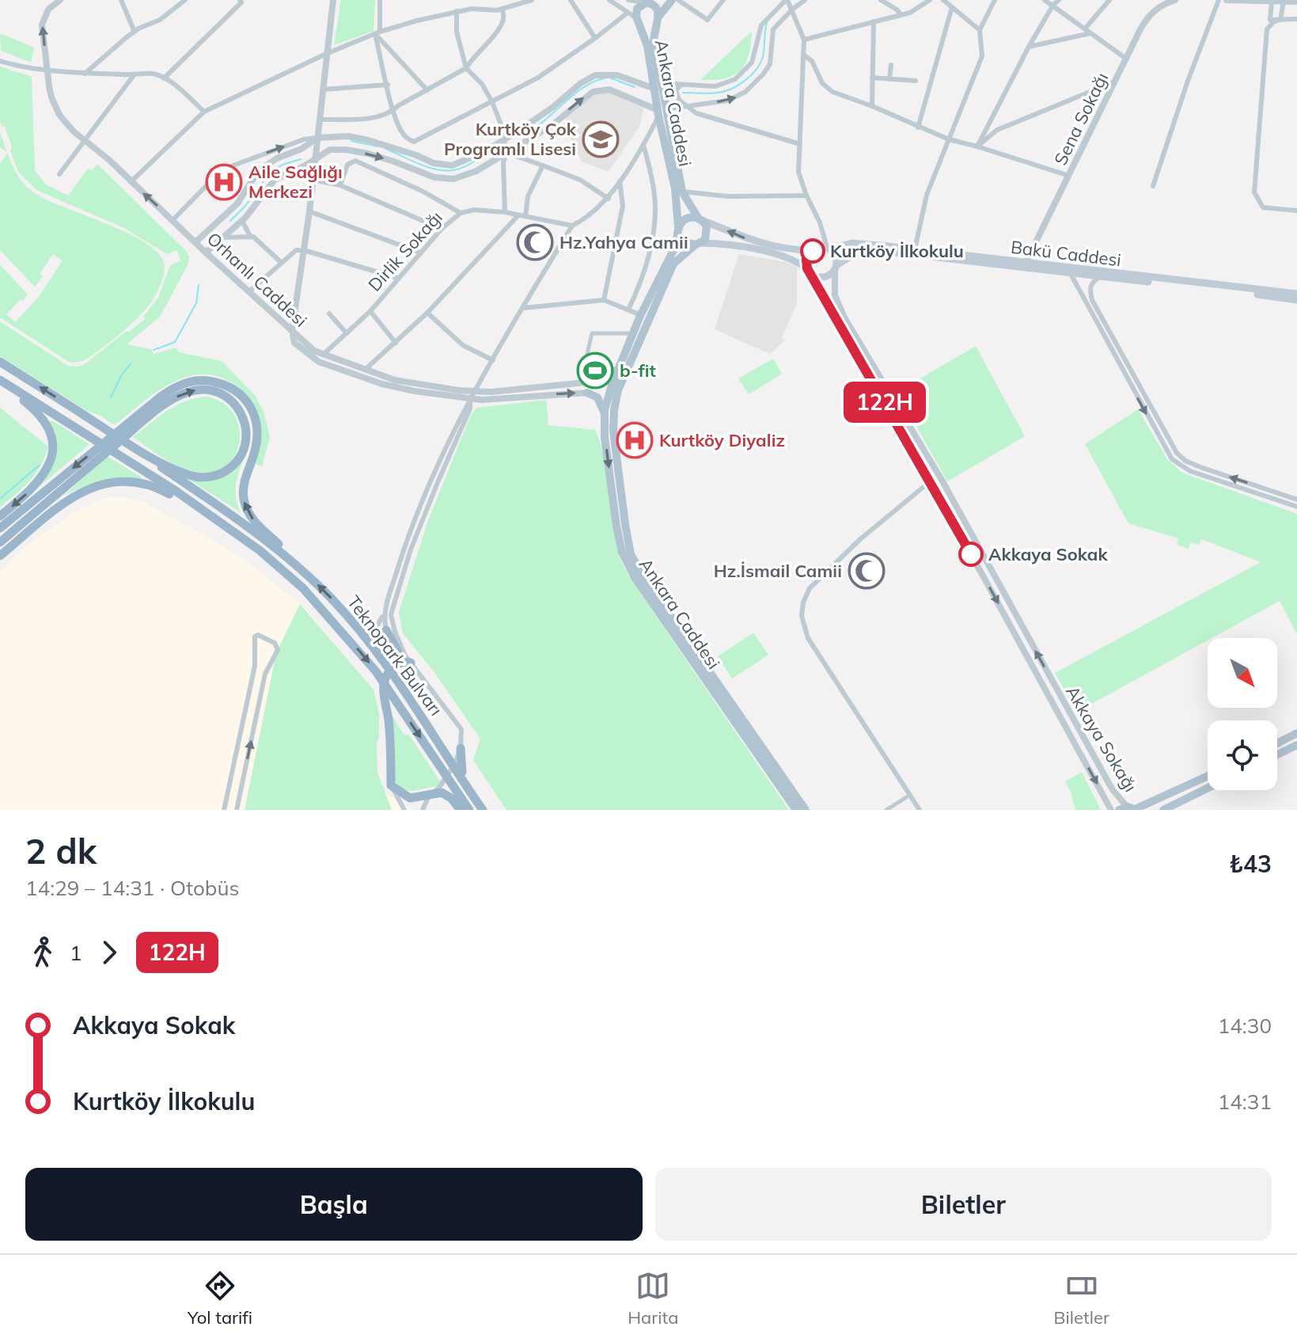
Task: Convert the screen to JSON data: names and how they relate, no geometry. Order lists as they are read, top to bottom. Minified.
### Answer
{"streets":{"highway":["Teknopark Bulvarı"],"main road":["Ankara Caddesi","Bakü Caddesi"],"street":["Sena Sokağı","Dirlik Sokağı","Orhanlı Caddesi","Akkaya Sokağı"]},"crossings":[["Ankara Caddesi","Bakü Caddesi"],["Sena Sokağı","Bakü Caddesi"],["Dirlik Sokağı","Orhanlı Caddesi"],["Bakü Caddesi","Akkaya Sokağı"]],"places":{"school or university":["Kurtköy Çok Programlı Lisesi"],"hospital":["Aile Sağlığı Merkezi","Kurtköy Diyaliz"],"mosque":["Hz.Yahya Camii","Hz.İsmail Camii"],"other":["Kurtköy İlkokulu","Akkaya Sokak"],"sports":["b-fit"]},"lines":["bus line 122H"],"north":"bottom right","page":{"on_map":"122H","heading":["2 dk","14:29 – 14:31 · Otobüs","₺43"],"legs":["1","122H"],"list":[{"name":"Akkaya Sokak","value":"14:30"},{"name":"Kurtköy İlkokulu","value":"14:31"}],"buttons":["Başla","Biletler"],"tabs":["Yol tarifi","Harita","Biletler"]}}
